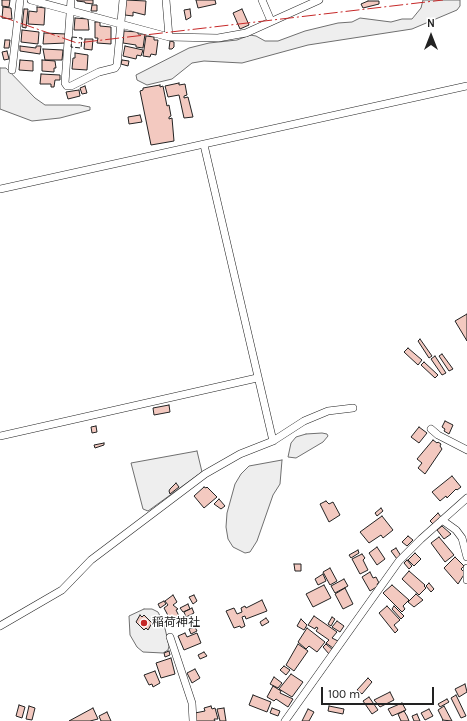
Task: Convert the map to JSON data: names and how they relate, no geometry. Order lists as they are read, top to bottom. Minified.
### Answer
{"places":["稲荷神社"],"scale_bar":"100 m","north":"top"}
